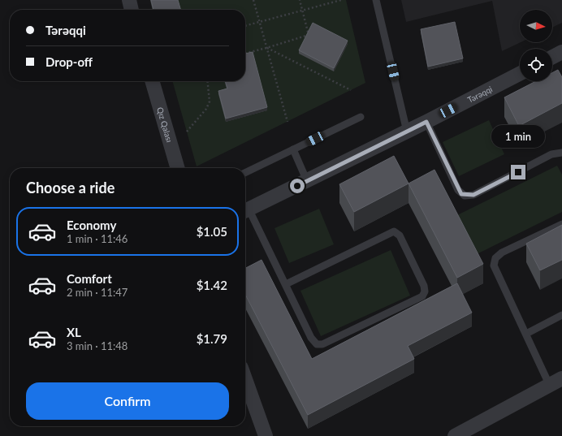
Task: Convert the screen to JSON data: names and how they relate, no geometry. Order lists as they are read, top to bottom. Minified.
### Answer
{"streets":{"street":["Tərəqqi","Qız Qalası"]},"north":"right","page":{"banner":["Tərəqqi","Drop-off"],"bubble":"1 min","heading":"Choose a ride","list":[{"name":"Economy","note":"1 min · 11:46","value":"$1.05"},{"name":"Comfort","note":"2 min · 11:47","value":"$1.42"},{"name":"XL","note":"3 min · 11:48","value":"$1.79"}],"buttons":"Confirm"}}
